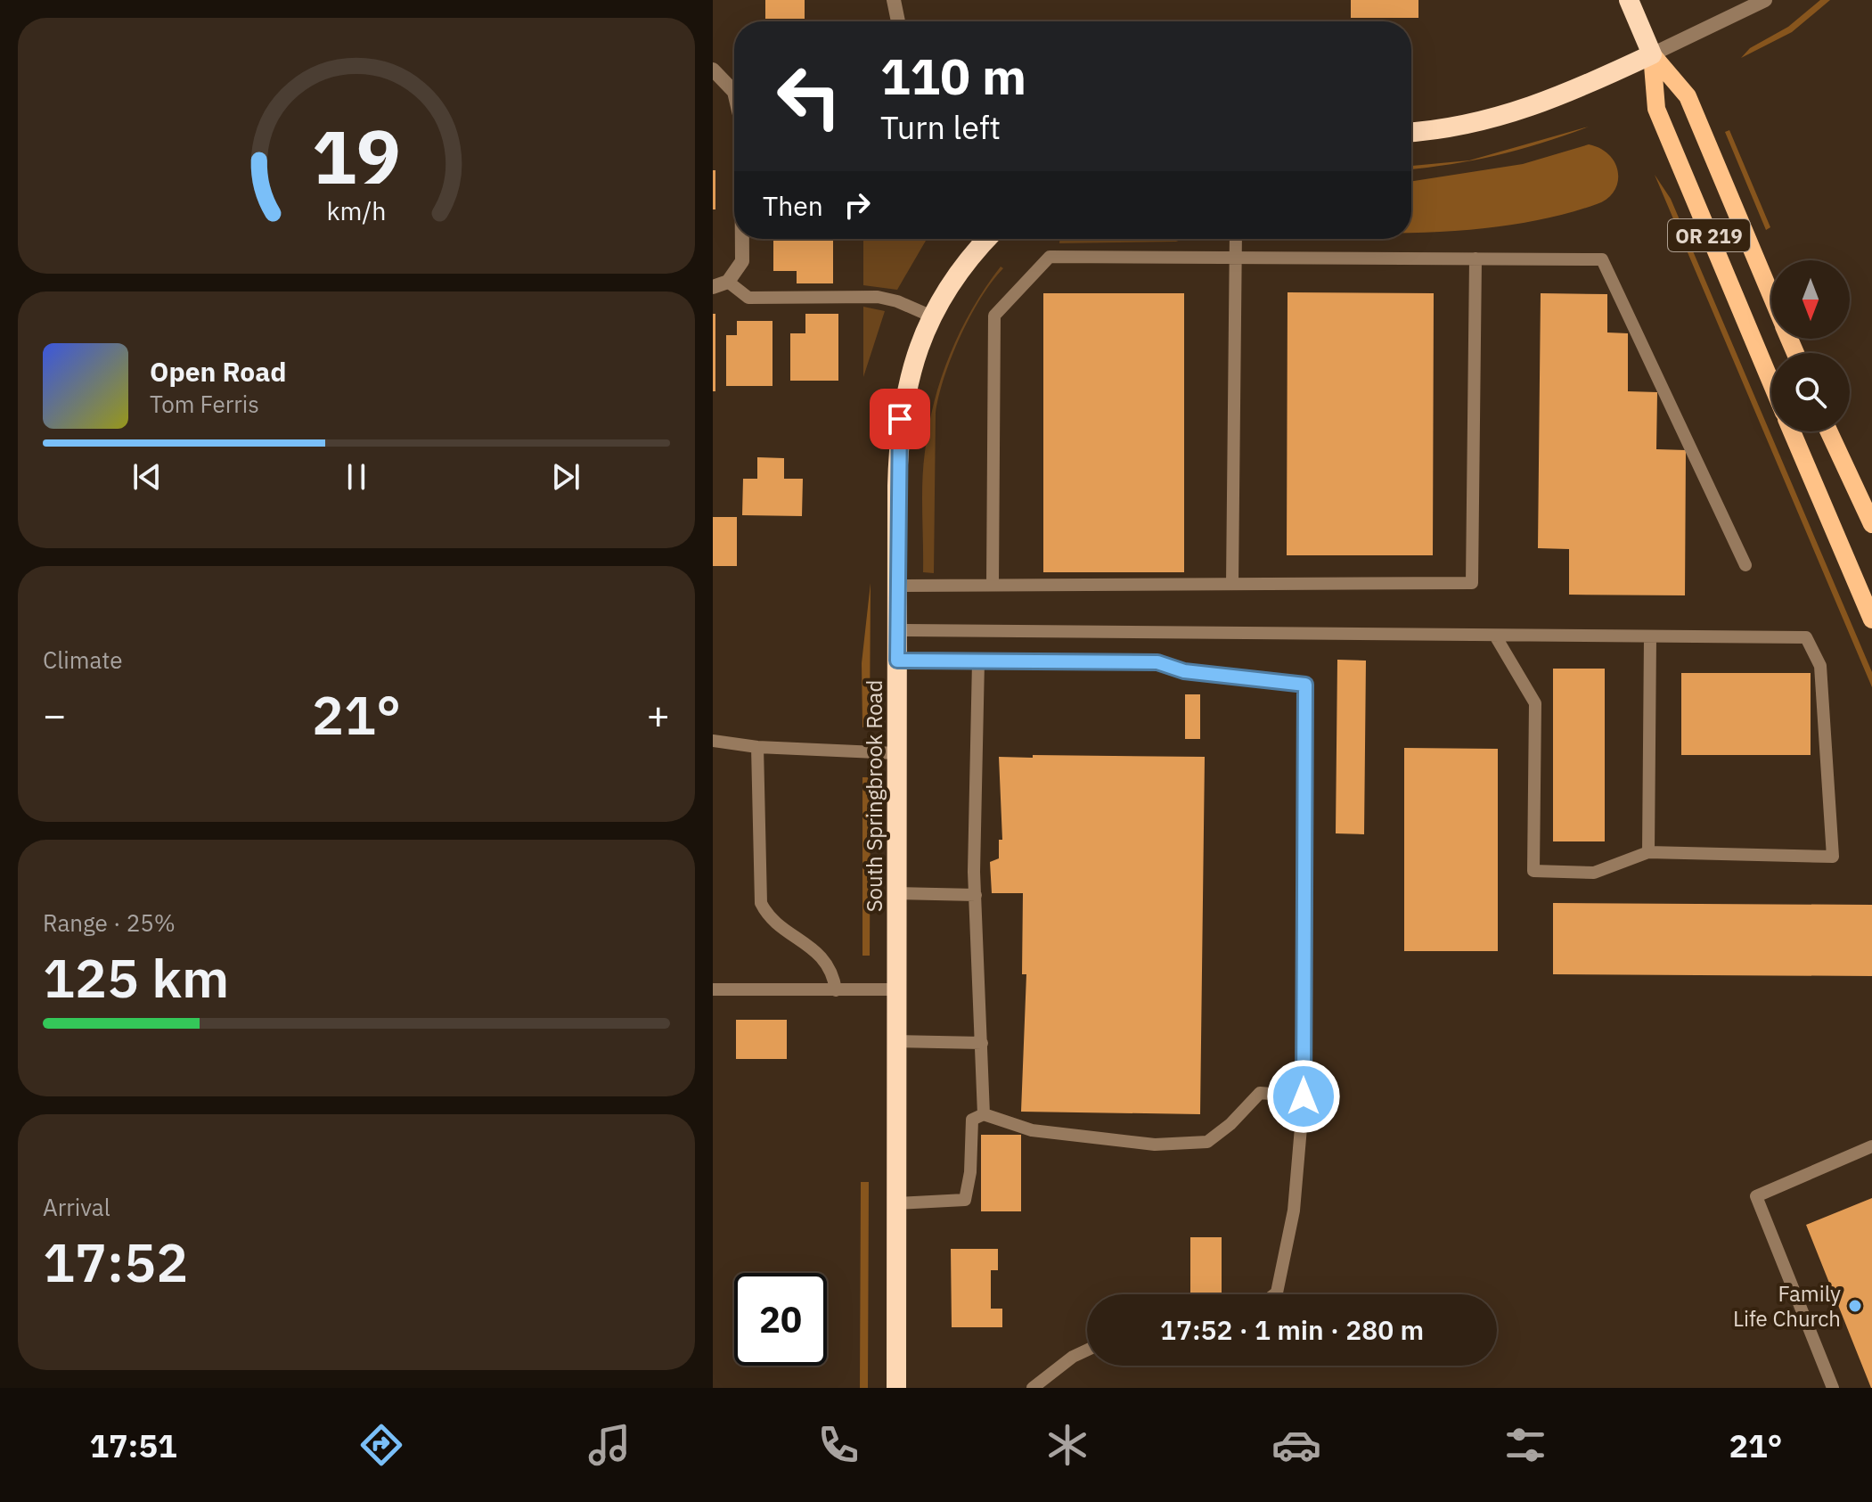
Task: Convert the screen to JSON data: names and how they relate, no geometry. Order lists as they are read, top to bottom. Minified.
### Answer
{"streets":{"highway":["OR 219","South Springbrook Road"]},"places":["Family Life Church"],"north":"bottom","page":{"turn":["110 m","Turn left"],"then":"Then","song":["Open Road","Tom Ferris"],"tile":["Climate",["Range · 25%","125 km"],["Arrival","17:52"]],"heat":["−","21°","+"],"limit":"20","trip":"17:52 · 1 min · 280 m","tabs":["17:51","21°"],"gauge":["19","km/h"]}}
